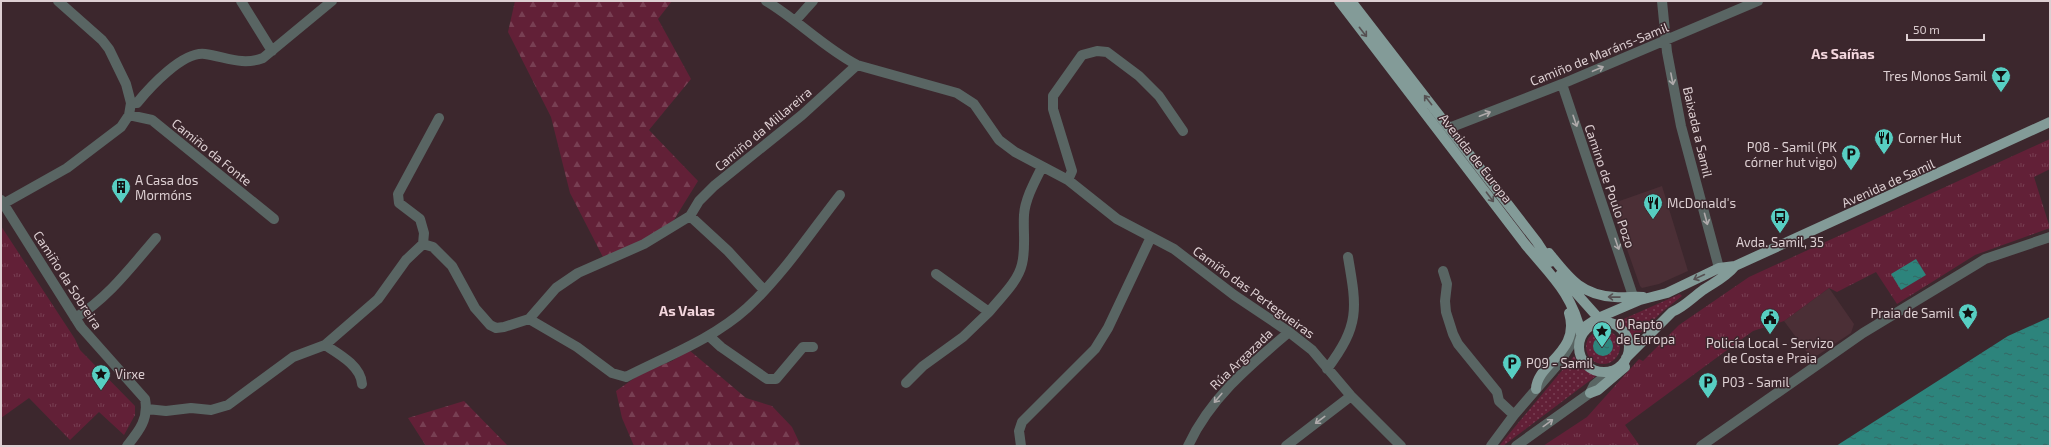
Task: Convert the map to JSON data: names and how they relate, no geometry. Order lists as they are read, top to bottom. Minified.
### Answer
{"streets":{"main road":["Avenida de Europa","Avenida de Samil"],"street":["Camiño de Maráns-Samil","Camiño da Millareira","Baixada a Samil","Camiño da Fonte","Camino de Poulo Pozo","Camiño da Sobreira","Camiño das Pertegueiras","Rúa Argazada"]},"crossings":[["Camiño de Maráns-Samil","Baixada a Samil"],["Camiño de Maráns-Samil","Avenida de Europa"],["Camiño de Maráns-Samil","Camino de Poulo Pozo"],["Camiño da Millareira","Camiño das Pertegueiras"],["Baixada a Samil","Avenida de Samil"],["Avenida de Europa","Avenida de Samil"],["Camiño das Pertegueiras","Rúa Argazada"]],"one_way":["Camiño de Maráns-Samil","Baixada a Samil","Camino de Poulo Pozo"],"districts":["As Saíñas","As Valas"],"places":{"bar":["Tres Monos Samil"],"restaurant":["Corner Hut","McDonald's"],"parking":["P08 - Samil (PK córner hut vigo)","P09 - Samil","P03 - Samil"],"building":["A Casa dos Mormóns"],"bus stop":["Avda. Samil, 35"],"place":["Praia de Samil","O Rapto de Europa","Virxe"],"public building":["Policía Local - Servizo de Costa e Praia"]},"scale_bar":"50 m"}
